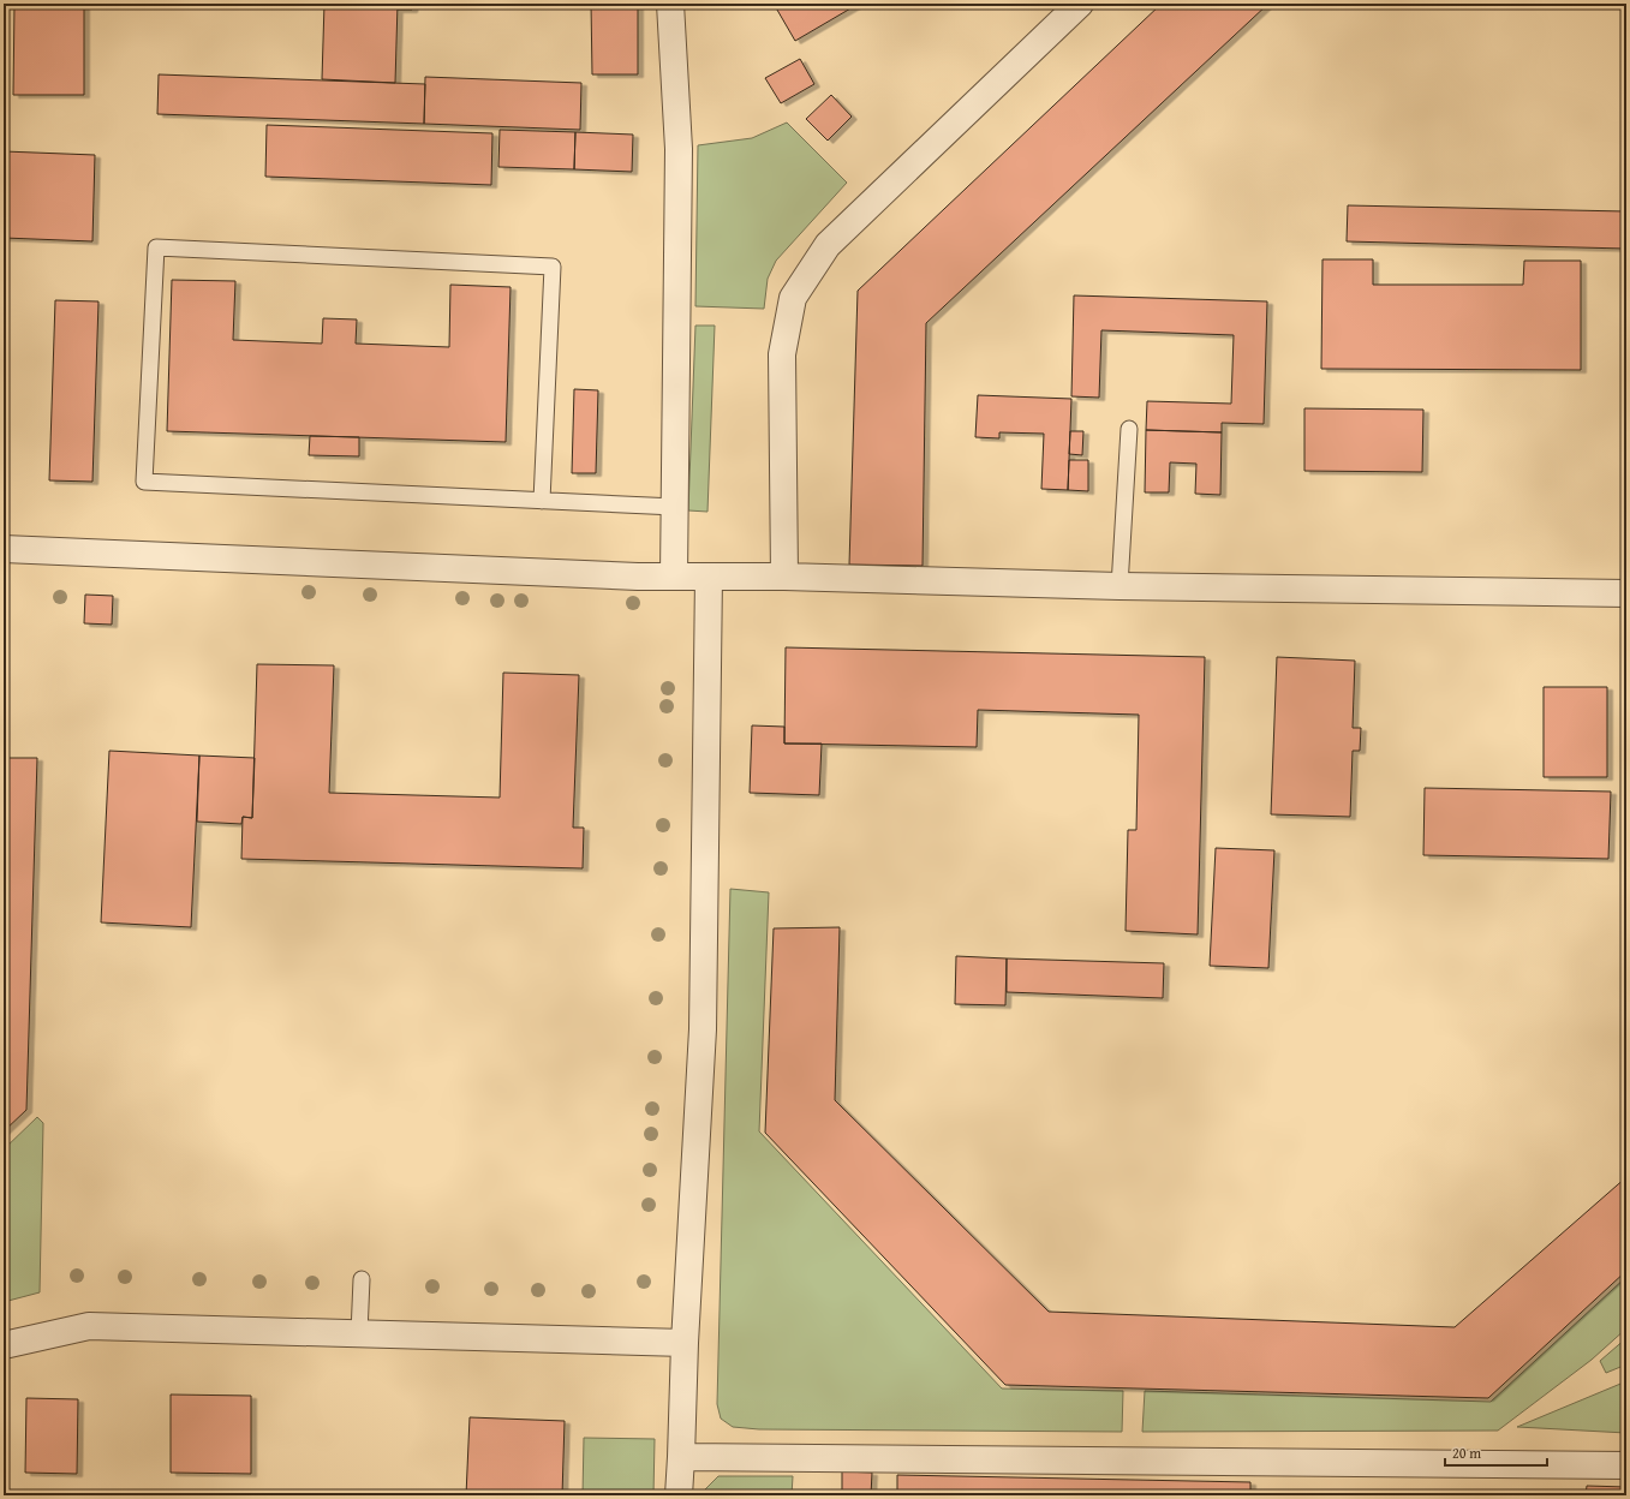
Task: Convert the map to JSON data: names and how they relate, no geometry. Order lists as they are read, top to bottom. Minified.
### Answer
{"scale_bar":"20 m"}
